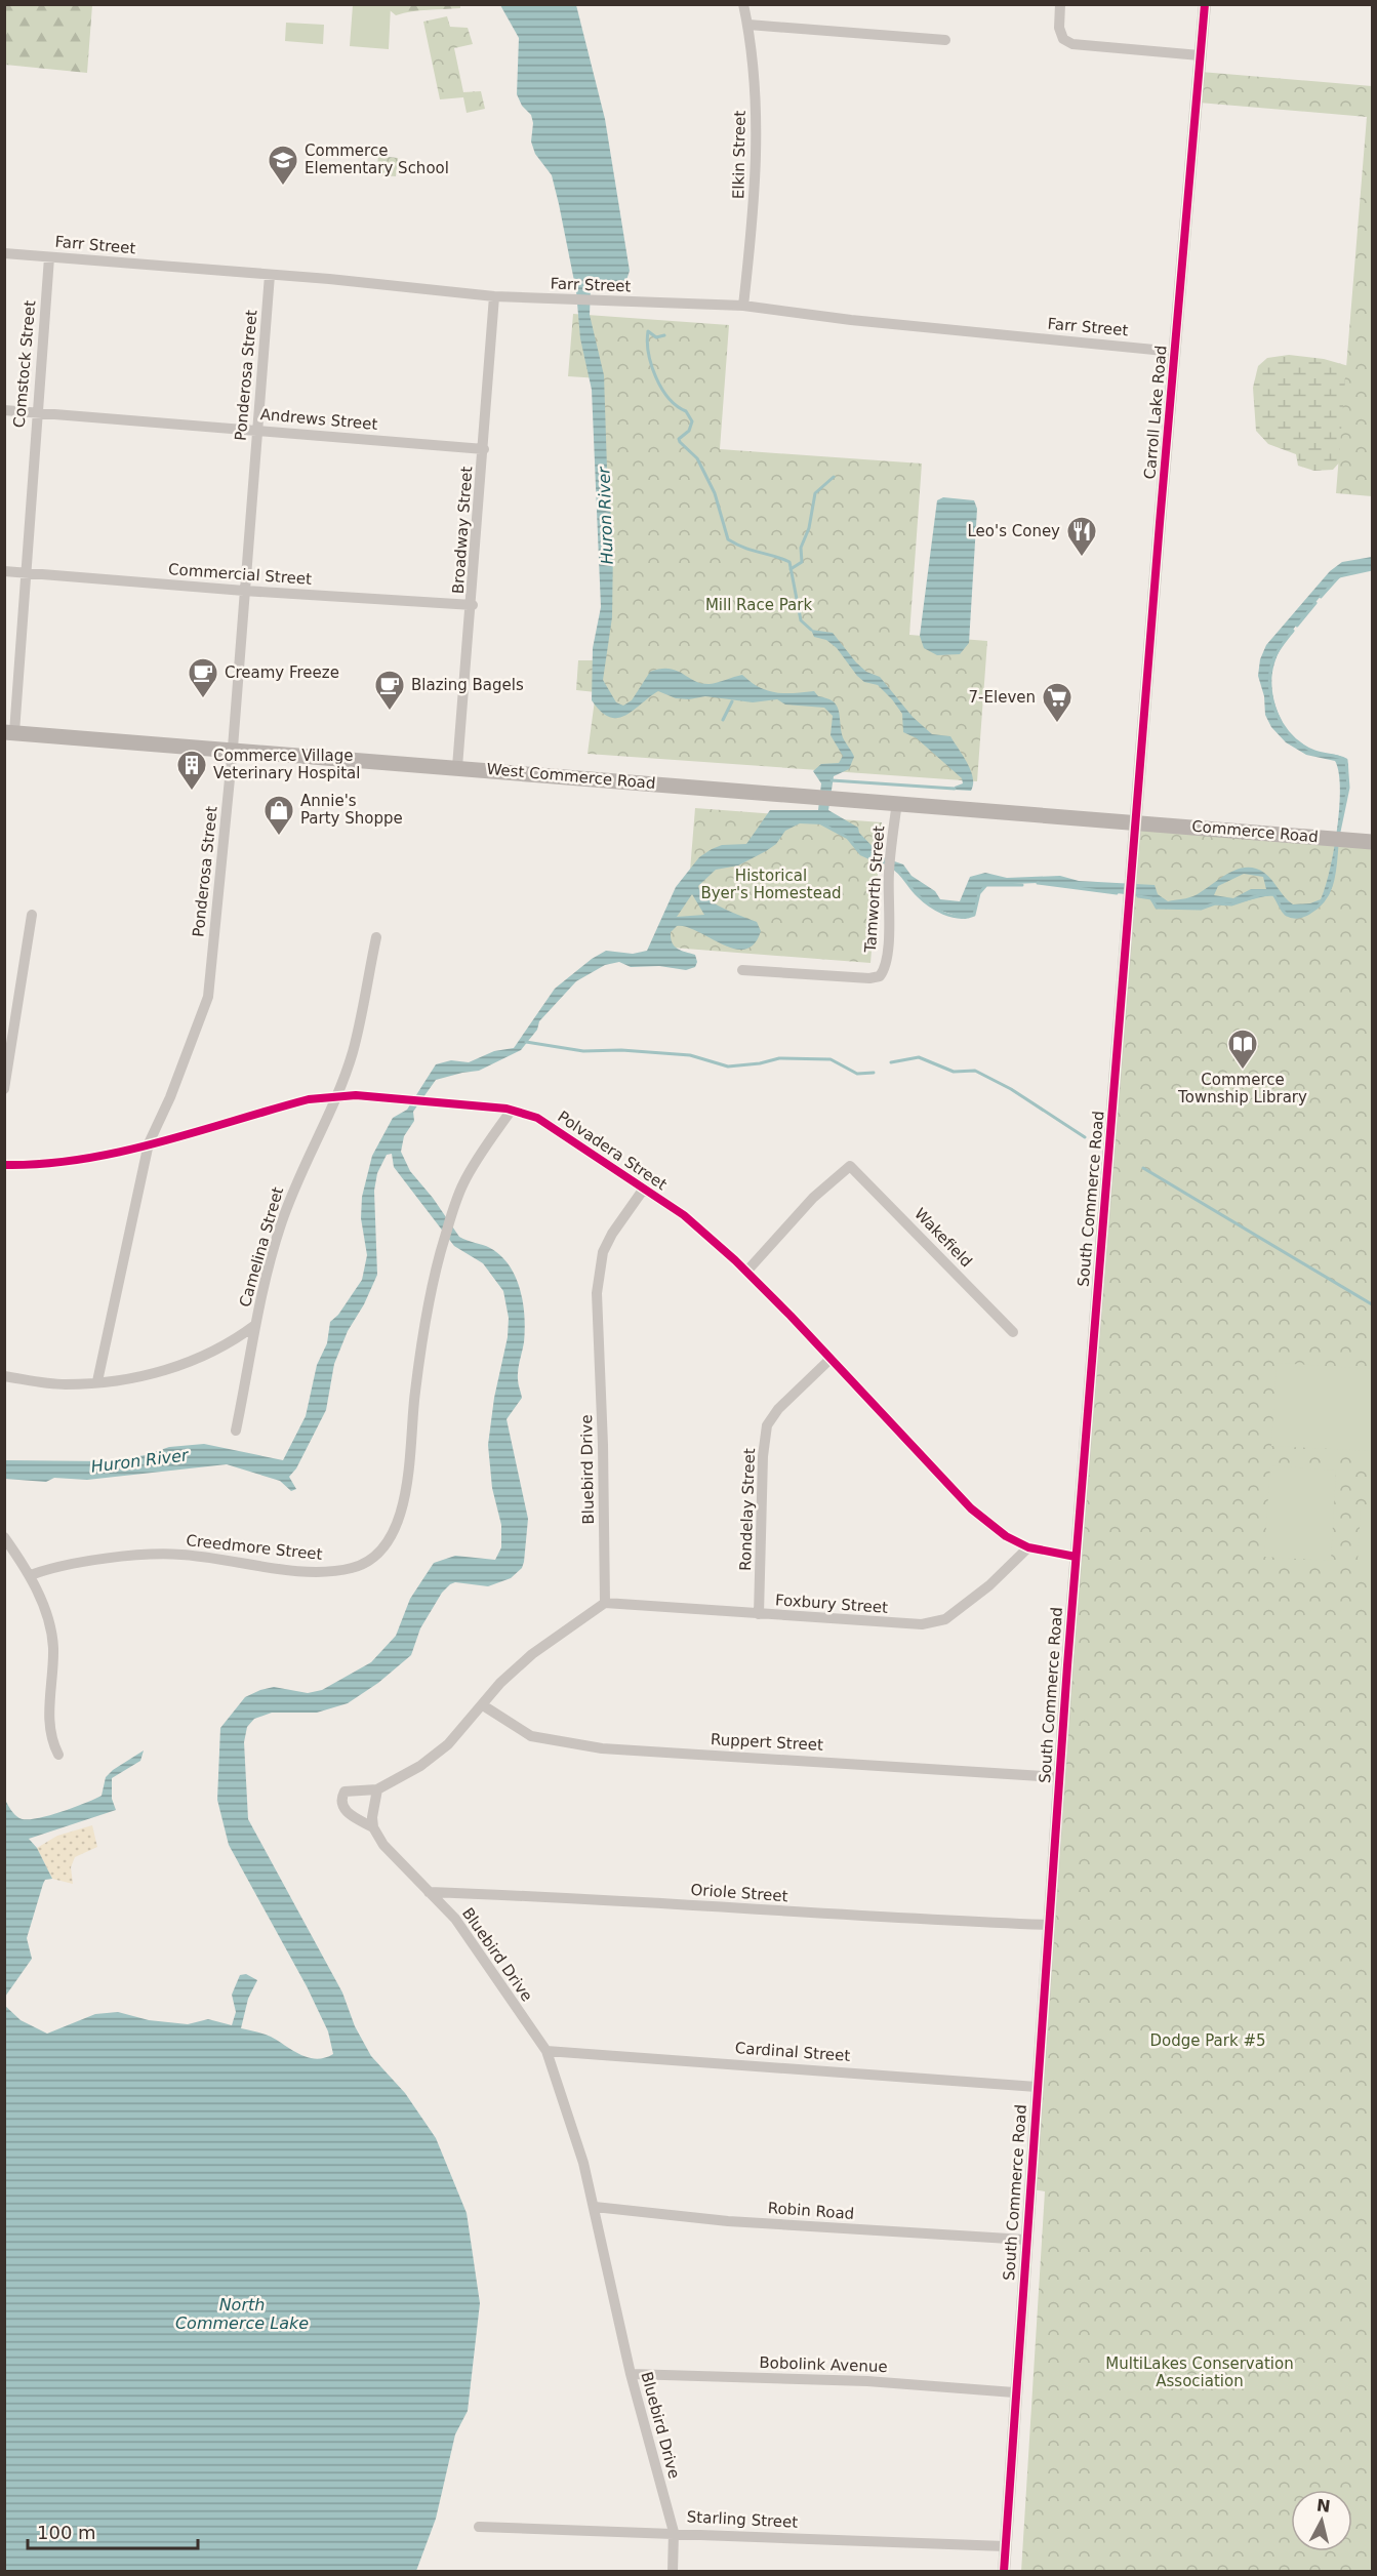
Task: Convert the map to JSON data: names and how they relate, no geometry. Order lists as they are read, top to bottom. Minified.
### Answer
{"streets":{"main road":["West Commerce Road","Commerce Road"],"street":["Elkin Street","Farr Street","Comstock Street","Ponderosa Street","Carroll Lake Road","Andrews Street","Broadway Street","Commercial Street","Tamworth Street","Polvadera Street","South Commerce Road","Wakefield","Camelina Street","Bluebird Drive","Rondelay Street","Creedmore Street","Foxbury Street","Ruppert Street","Oriole Street","Cardinal Street","Robin Road","Bobolink Avenue","Starling Street"]},"crossings":[["Elkin Street","Farr Street"],["Farr Street","Comstock Street"],["Farr Street","Ponderosa Street"],["Farr Street","Carroll Lake Road"],["Farr Street","Broadway Street"],["Comstock Street","Andrews Street"],["Comstock Street","Commercial Street"],["Comstock Street","West Commerce Road"],["Ponderosa Street","Andrews Street"],["Ponderosa Street","Commercial Street"],["Ponderosa Street","West Commerce Road"],["Ponderosa Street","Polvadera Street"],["Carroll Lake Road","West Commerce Road"],["Carroll Lake Road","Commerce Road"],["Carroll Lake Road","South Commerce Road"],["Andrews Street","Broadway Street"],["Broadway Street","Commercial Street"],["Broadway Street","West Commerce Road"],["West Commerce Road","Commerce Road"],["West Commerce Road","Tamworth Street"],["West Commerce Road","South Commerce Road"],["Commerce Road","South Commerce Road"],["Polvadera Street","South Commerce Road"],["Polvadera Street","Wakefield"],["Polvadera Street","Camelina Street"],["Polvadera Street","Bluebird Drive"],["Polvadera Street","Rondelay Street"],["Polvadera Street","Creedmore Street"],["Polvadera Street","Foxbury Street"],["South Commerce Road","Ruppert Street"],["South Commerce Road","Oriole Street"],["South Commerce Road","Cardinal Street"],["South Commerce Road","Robin Road"],["South Commerce Road","Bobolink Avenue"],["South Commerce Road","Starling Street"],["Bluebird Drive","Foxbury Street"],["Bluebird Drive","Oriole Street"],["Bluebird Drive","Cardinal Street"],["Bluebird Drive","Robin Road"],["Bluebird Drive","Bobolink Avenue"],["Bluebird Drive","Starling Street"],["Rondelay Street","Foxbury Street"]],"water":["Huron River","North Commerce Lake"],"parks":["Mill Race Park","Historical Byer's Homestead","Dodge Park #5","MultiLakes Conservation Association"],"places":{"school or university":["Commerce Elementary School"],"restaurant":["Leo's Coney"],"cafe":["Creamy Freeze","Blazing Bagels"],"supermarket":["7-Eleven"],"building":["Commerce Village Veterinary Hospital"],"shop":["Annie's Party Shoppe"],"library":["Commerce Township Library"]},"scale_bar":"100 m","north":"top"}
